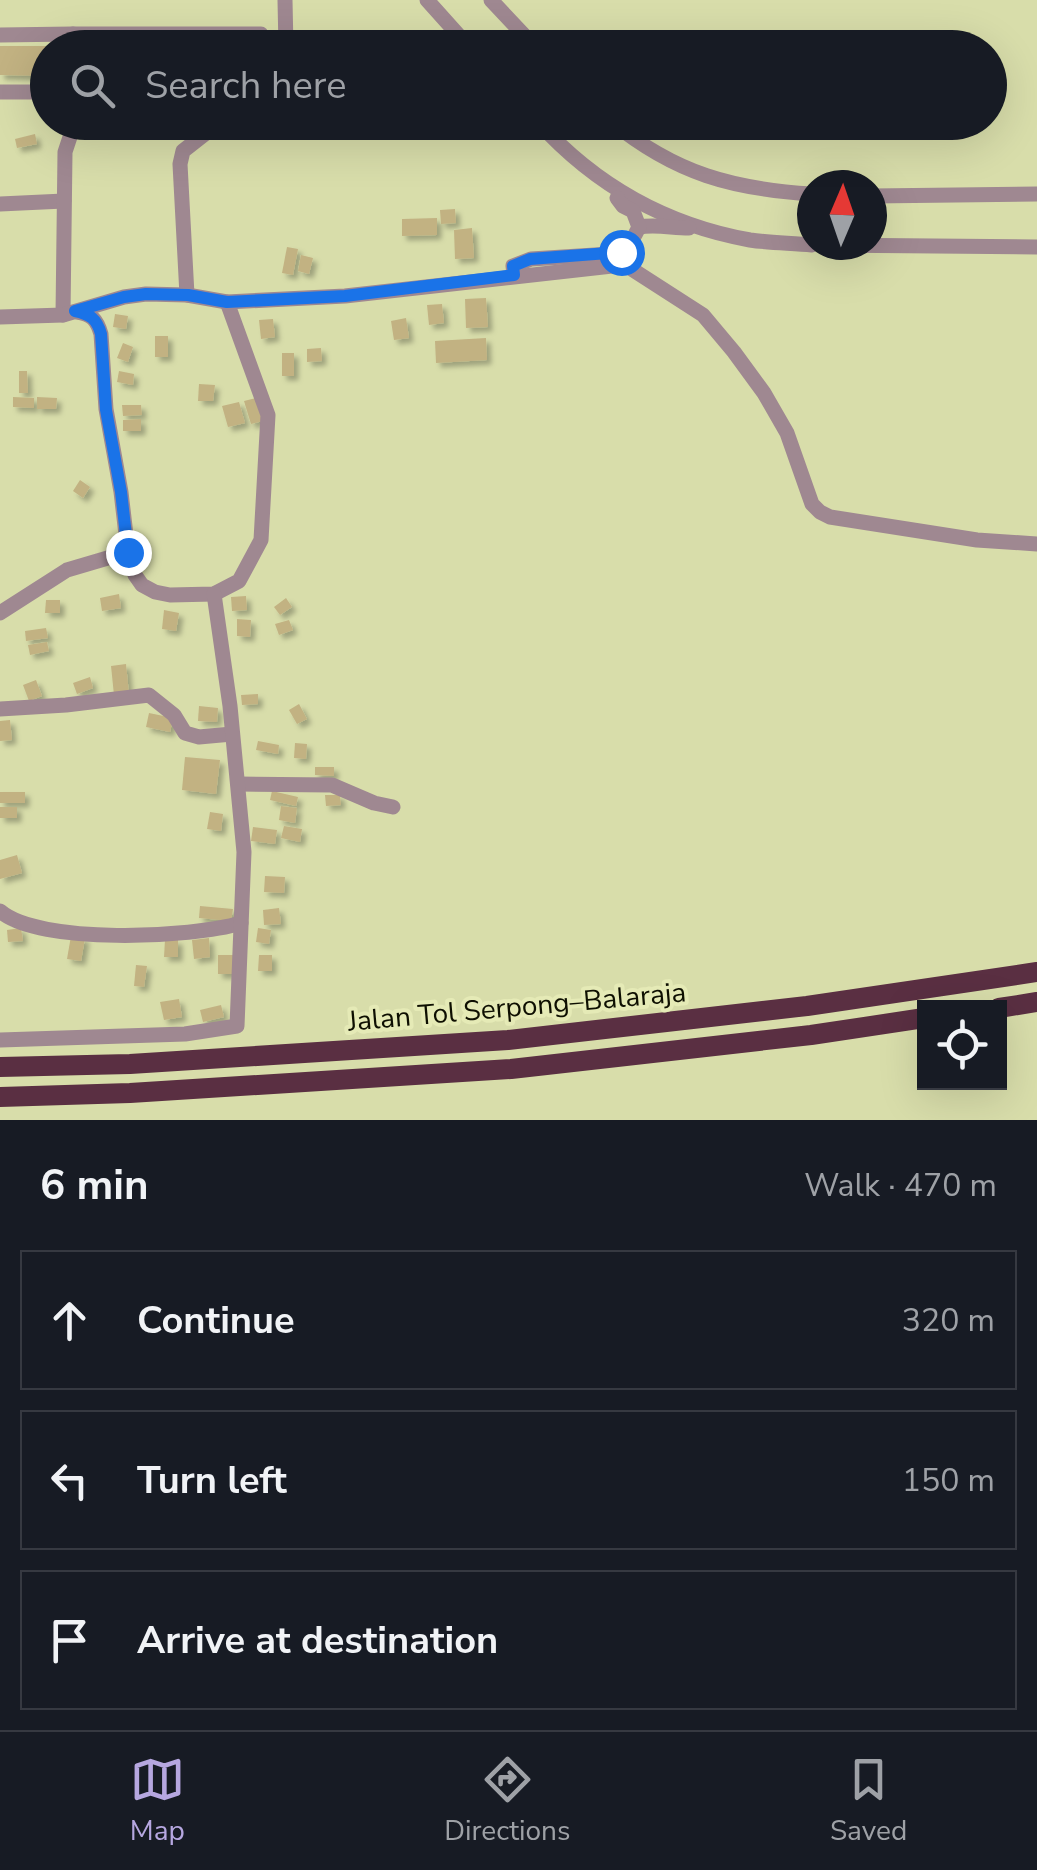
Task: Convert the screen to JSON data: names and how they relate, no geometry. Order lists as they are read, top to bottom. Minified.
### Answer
{"streets":{"highway":["Jalan Tol Serpong–Balaraja"]},"north":"top","page":{"search":"Search here","heading":["6 min","Walk · 470 m"],"list":[["Continue","320 m"],["Turn left","150 m"],"Arrive at destination"],"nav":["Map","Directions","Saved"]}}
